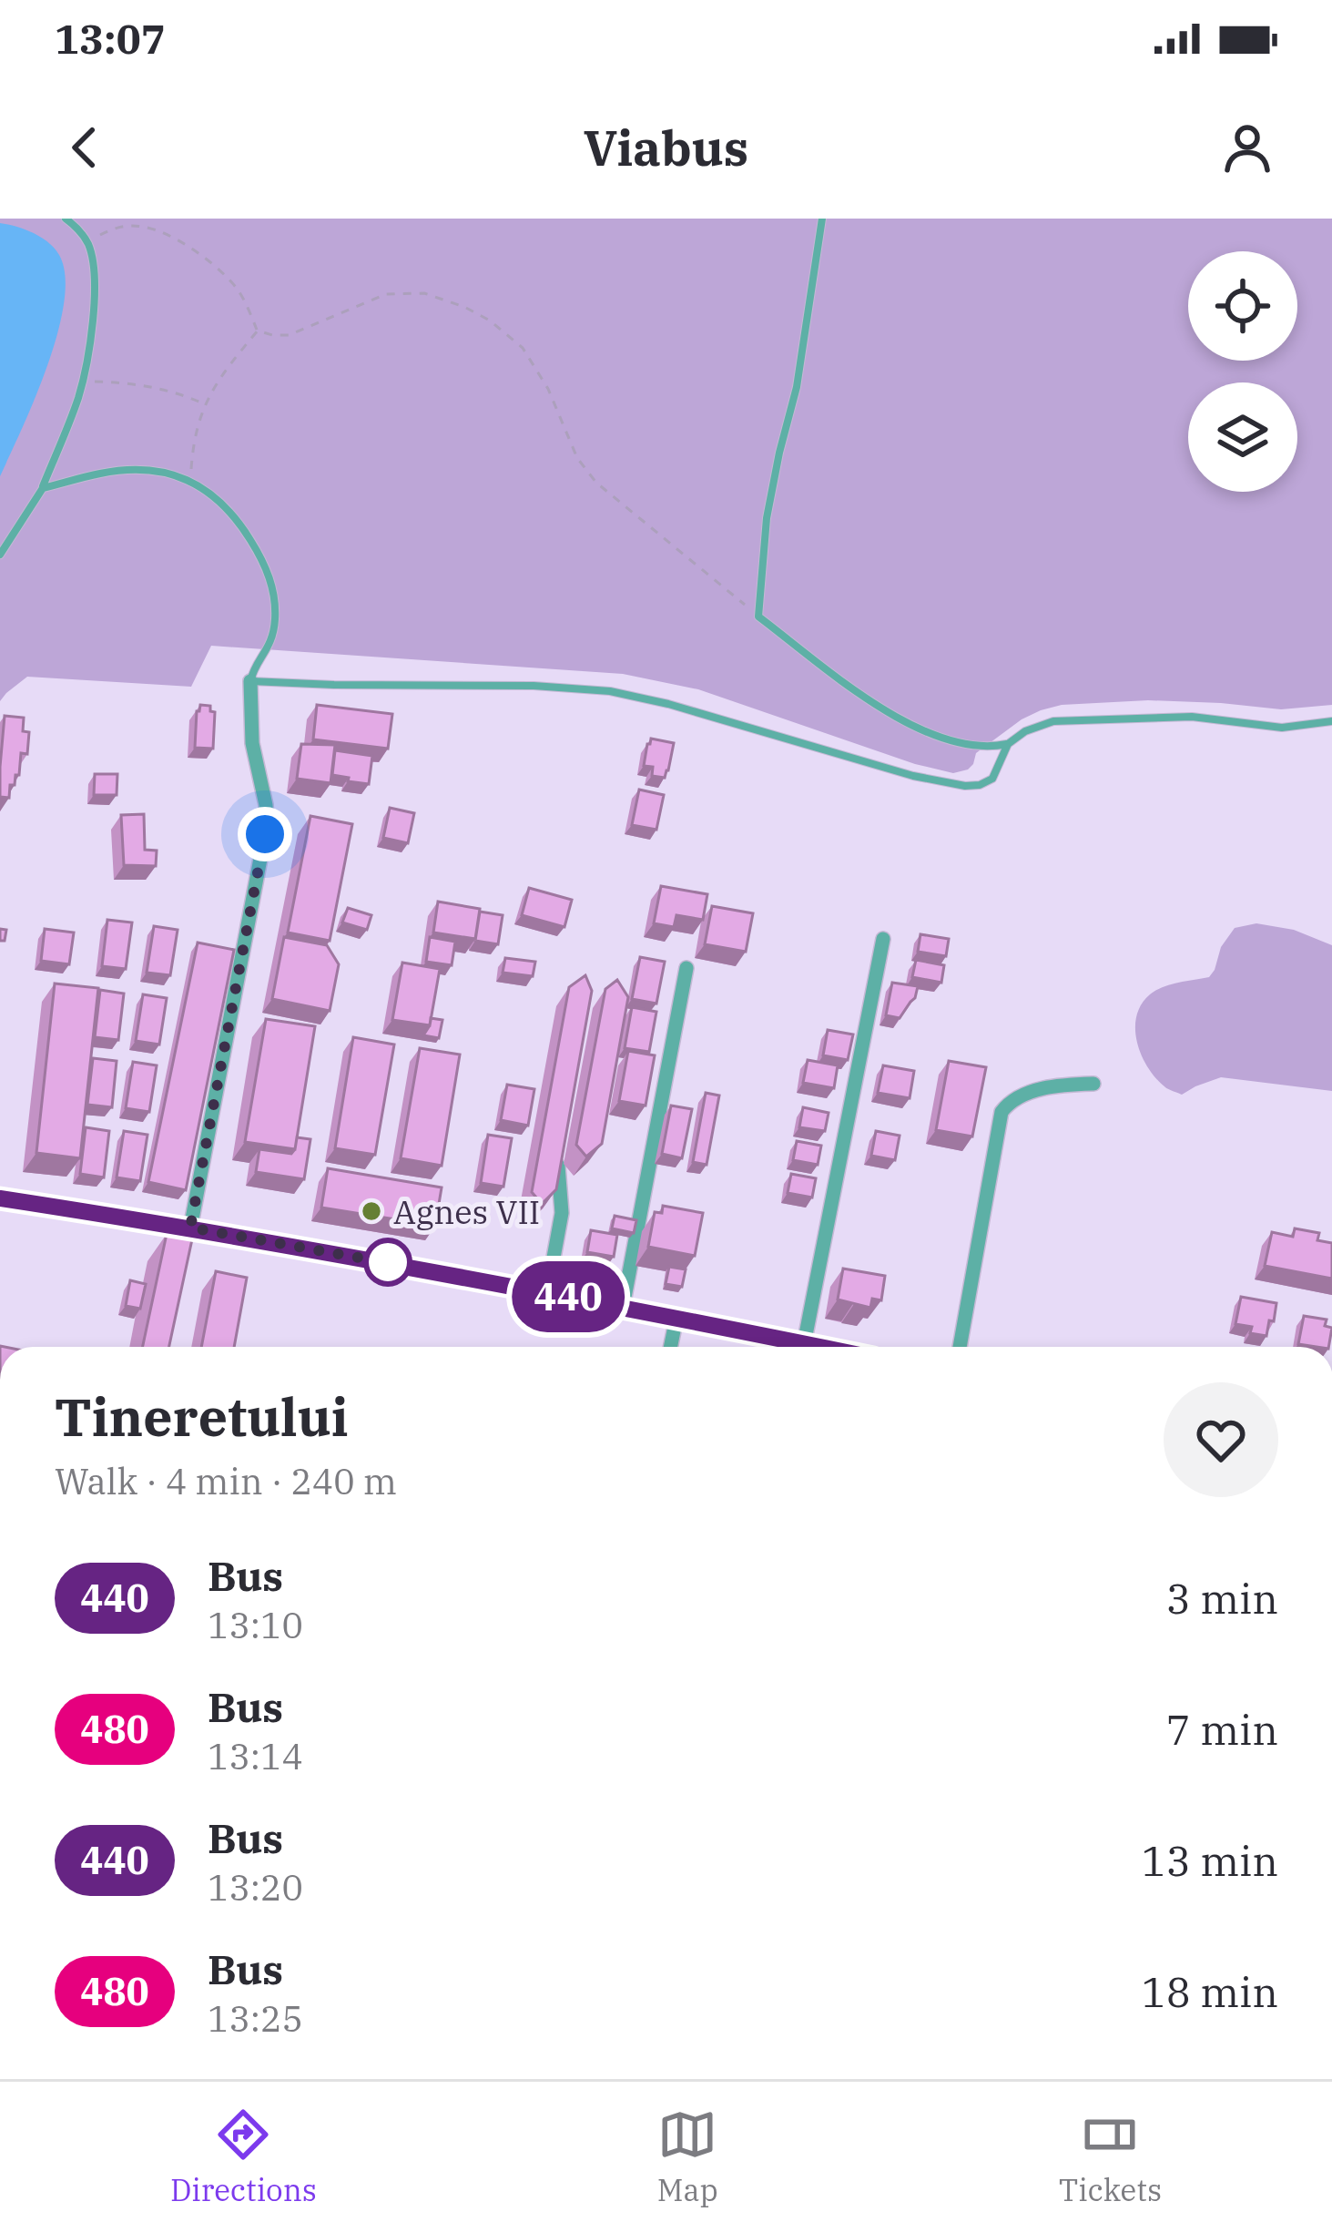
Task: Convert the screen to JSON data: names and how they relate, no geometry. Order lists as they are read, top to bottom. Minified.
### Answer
{"places":["Agnes VII"],"lines":["bus line 440"],"page":{"status":"13:07","header":"Viabus","on_map":"440","heading":["Tineretului","Walk · 4 min · 240 m"],"list":[{"mark":"440","name":"Bus","note":"13:10","value":"3 min"},{"mark":"480","name":"Bus","note":"13:14","value":"7 min"},{"mark":"440","name":"Bus","note":"13:20","value":"13 min"},{"mark":"480","name":"Bus","note":"13:25","value":"18 min"}],"tabs":["Directions","Map","Tickets"]}}
